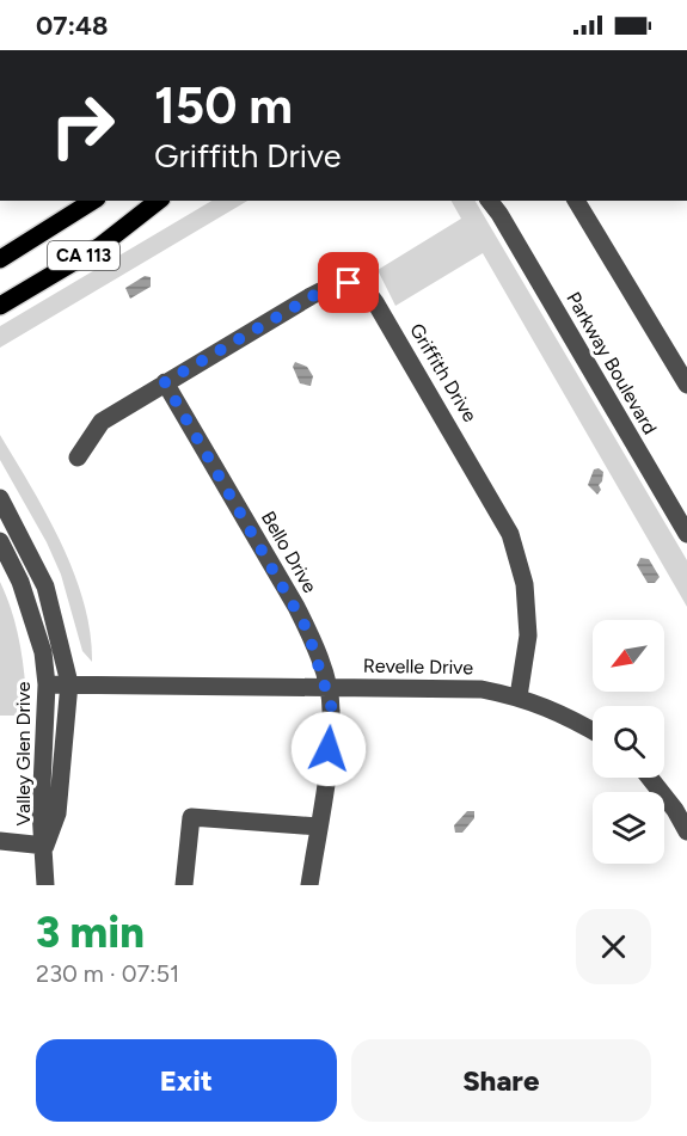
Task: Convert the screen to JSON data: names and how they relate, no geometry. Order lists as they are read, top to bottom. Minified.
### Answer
{"streets":{"main road":["CA 113"],"street":["Parkway Boulevard","Griffith Drive","Bello Drive","Revelle Drive","Valley Glen Drive"]},"crossings":[["Griffith Drive","Bello Drive"],["Griffith Drive","Revelle Drive"],["Bello Drive","Revelle Drive"],["Revelle Drive","Valley Glen Drive"]],"north":"bottom left","page":{"status":"07:48","turn":["150 m","Griffith Drive"],"heading":["3 min","230 m · 07:51"],"buttons":["Exit","Share"]}}
